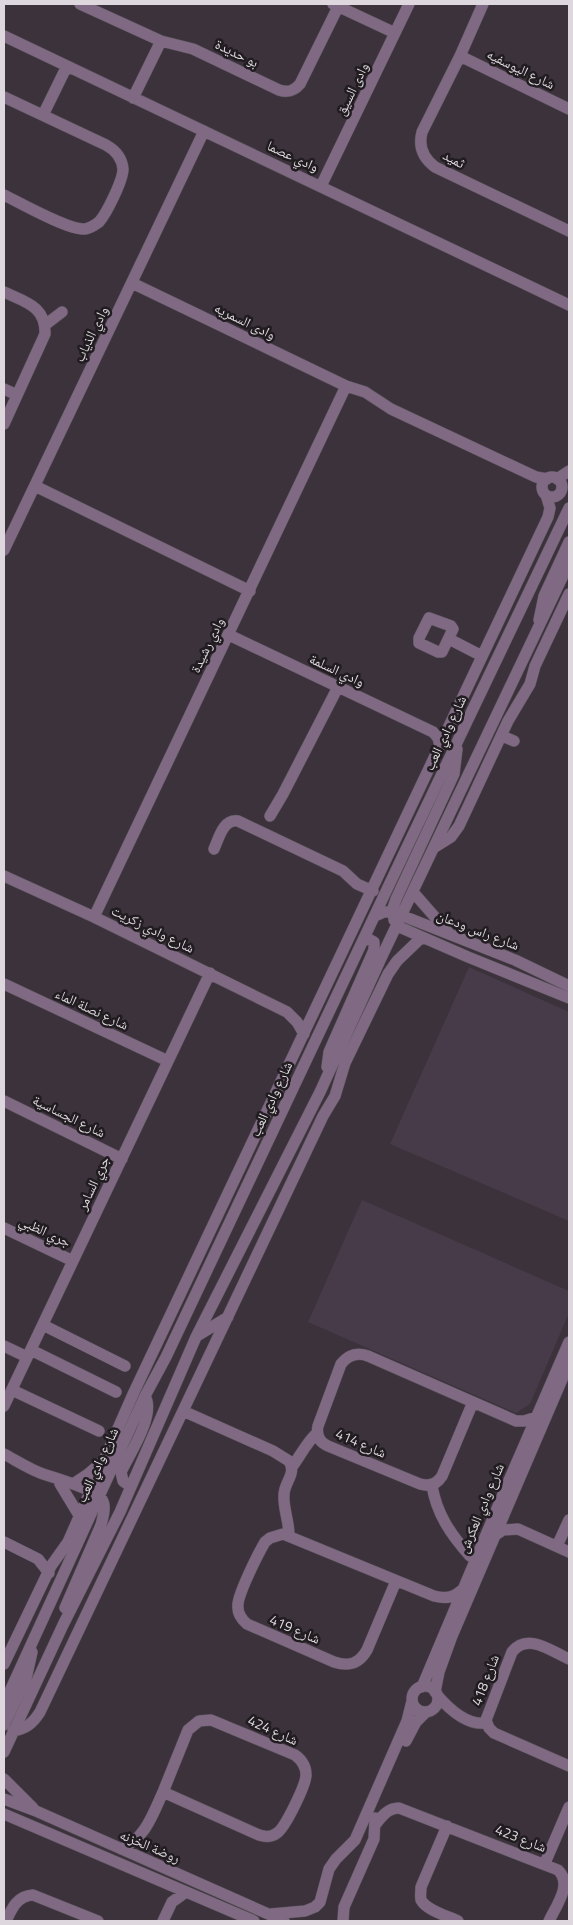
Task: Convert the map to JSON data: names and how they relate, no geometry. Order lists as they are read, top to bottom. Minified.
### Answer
{"streets":{"street":["بو حديدة","شارع اليوسفيه","وادى السيق","وادي عصما","ثميد","وادى السمريه","وادي الذياب","وادي رشيدة","وادي السلمة","شارع وادي العب","شارع وادي زكريت","شارع راس ودعان","شارع نصلة الماء","شارع الجساسية","جري السامر","جري الظبي","شارع 414","شارع وادي العكرش","شارع 419","شارع 418","شارع 424","شارع 423","روضة الخزنه"]},"crossings":[["شارع اليوسفيه","ثميد"],["وادى السيق","وادي عصما"],["وادي عصما","وادي الذياب"],["وادى السمريه","وادي الذياب"],["وادى السمريه","وادي رشيدة"],["وادي رشيدة","وادي السلمة"],["وادي رشيدة","شارع وادي زكريت"],["شارع وادي زكريت","جري السامر"],["شارع نصلة الماء","جري السامر"],["شارع الجساسية","جري السامر"],["جري السامر","جري الظبي"],["شارع 414","شارع وادي العكرش"],["شارع وادي العكرش","شارع 418"],["شارع 424","روضة الخزنه"]]}
